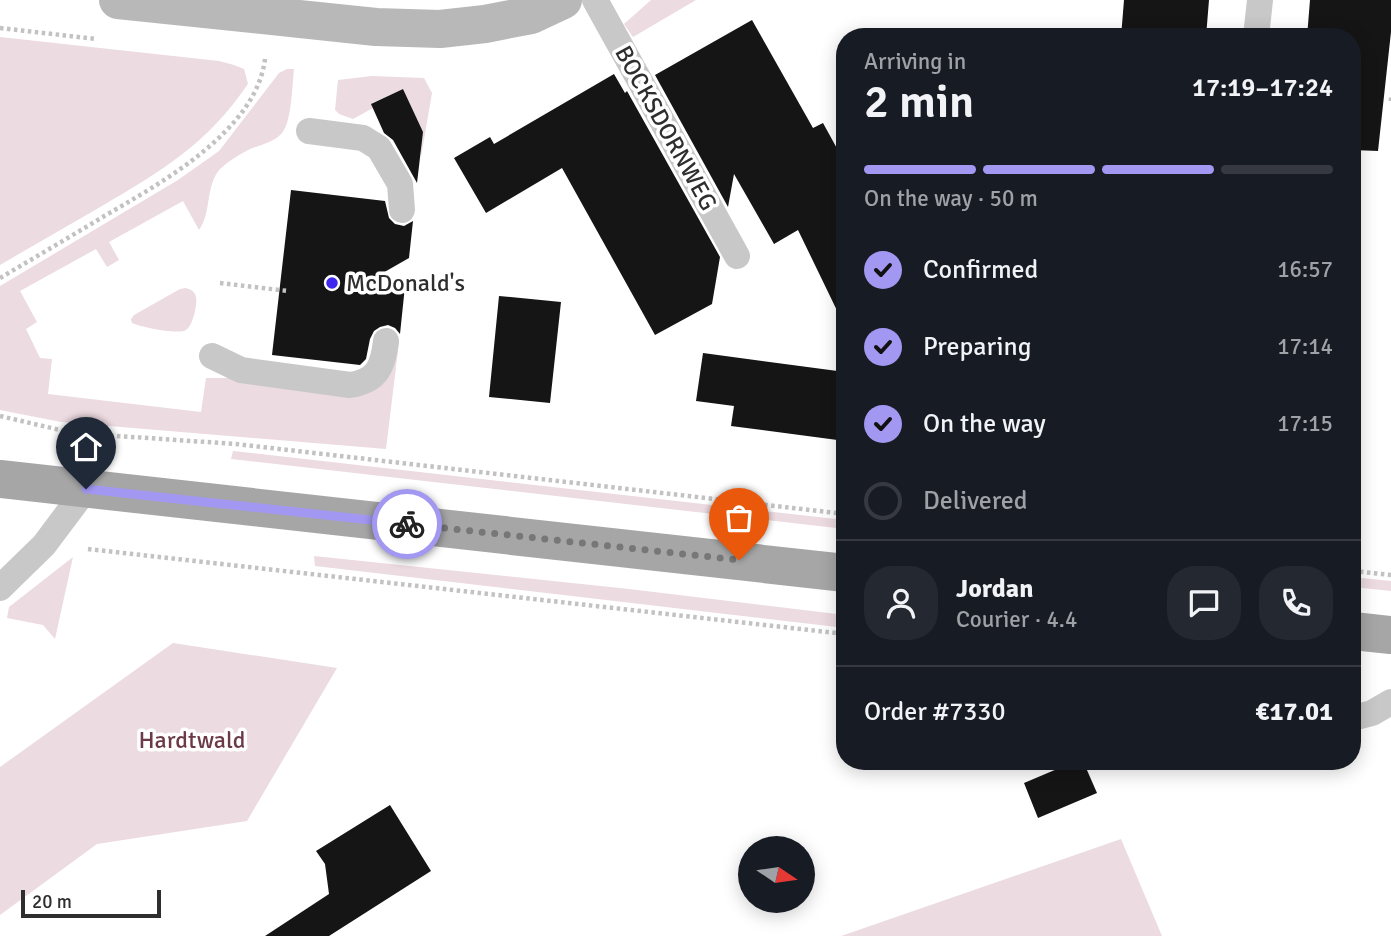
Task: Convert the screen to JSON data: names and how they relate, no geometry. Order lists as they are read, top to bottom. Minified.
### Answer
{"streets":{"lane":["BOCKSDORNWEG"]},"parks":["Hardtwald"],"places":["McDonald's"],"scale_bar":"20 m","north":"right","page":{"heading":["2 min","Arriving in","17:19–17:24"],"panel":["Jordan","Courier · 4.4","Order #7330","€17.01"],"bar":"On the way · 50 m","list":[["Confirmed","16:57"],["Preparing","17:14"],["On the way","17:15"],"Delivered"],"scale":"20 m"}}
